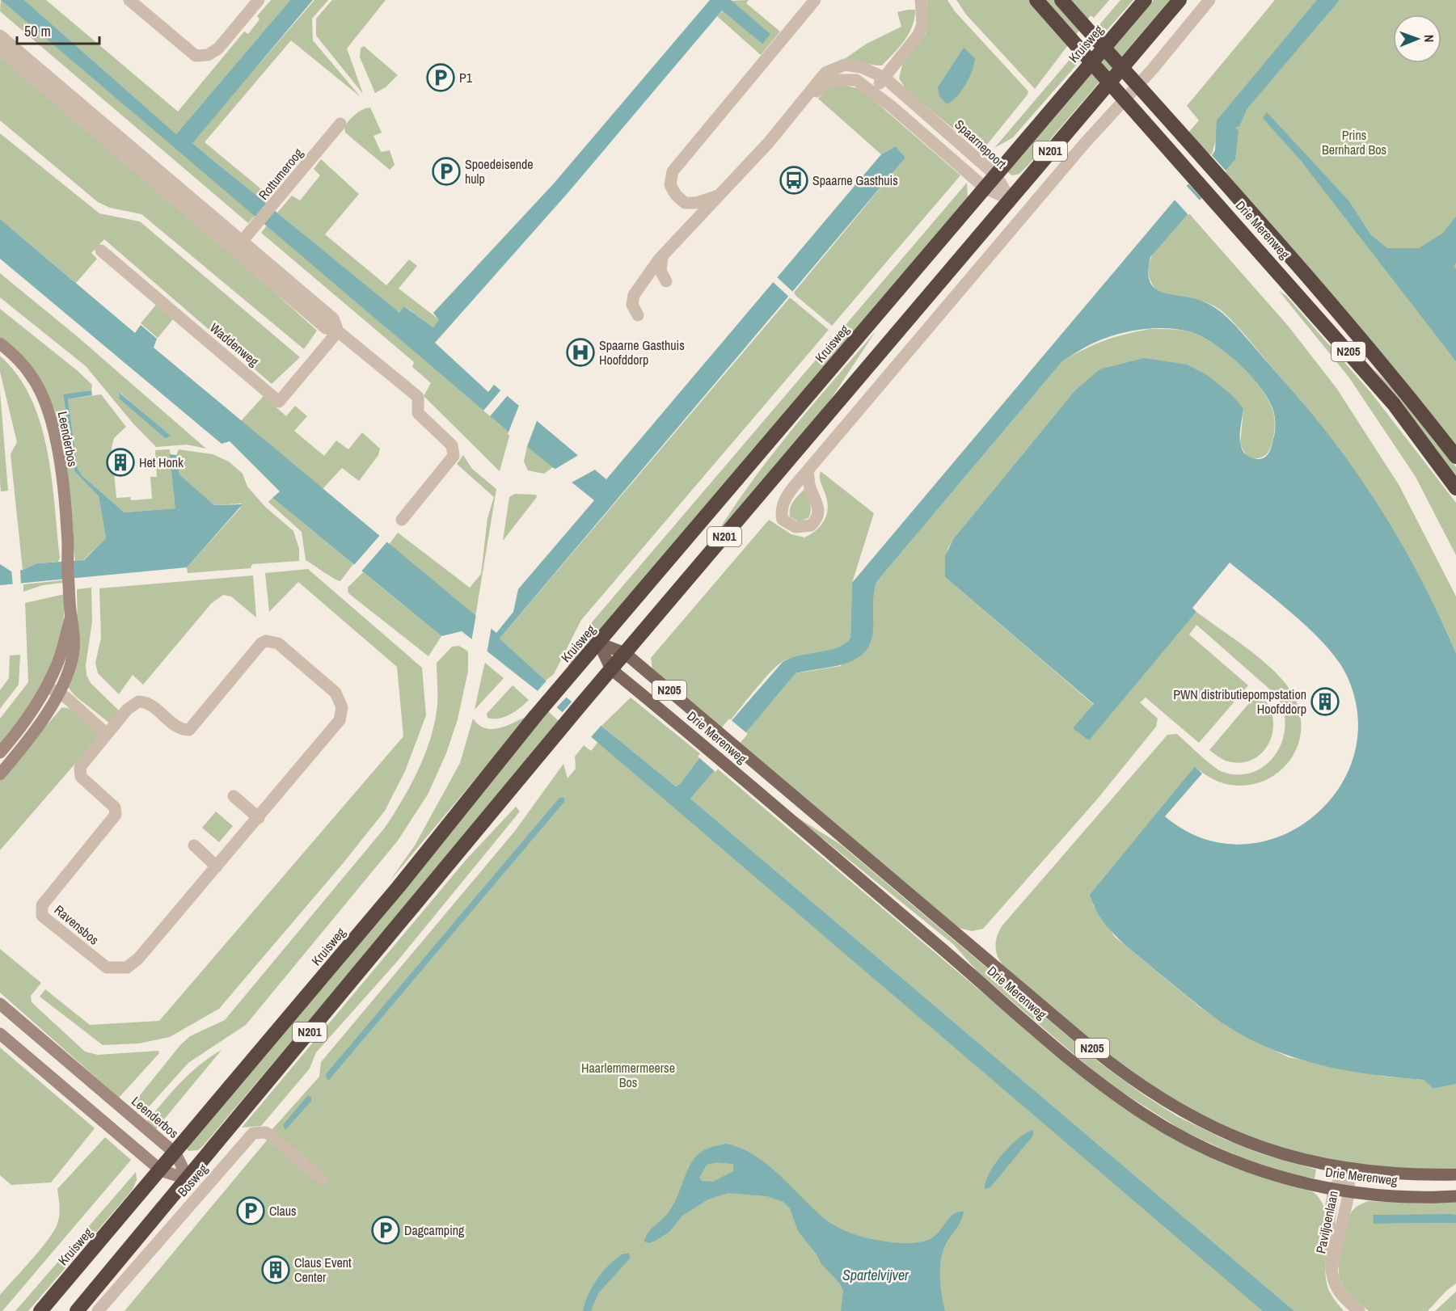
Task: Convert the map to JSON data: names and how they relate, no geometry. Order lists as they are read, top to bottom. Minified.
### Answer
{"streets":{"highway":["Kruisweg","N201","Drie Merenweg","N205"],"main road":["Leenderbos"],"street":["Spaarnepoort","Rottumeroog","Waddenweg","Ravensbos","Bosweg","Paviljoenlaan"]},"crossings":[["Kruisweg","Spaarnepoort"],["Kruisweg","Drie Merenweg"],["Kruisweg","Leenderbos"],["Spaarnepoort","N201"],["N201","Drie Merenweg"],["N201","Leenderbos"],["Drie Merenweg","Paviljoenlaan"]],"water":["Spartelvijver"],"parks":["Prins Bernhard Bos","Haarlemmermeerse Bos"],"places":{"parking":["P1","Spoedeisende hulp","Claus","Dagcamping"],"bus stop":["Spaarne Gasthuis"],"hospital":["Spaarne Gasthuis Hoofddorp"],"building":["Het Honk","PWN distributiepompstation Hoofddorp","Claus Event Center"]},"scale_bar":"50 m","north":"right"}
